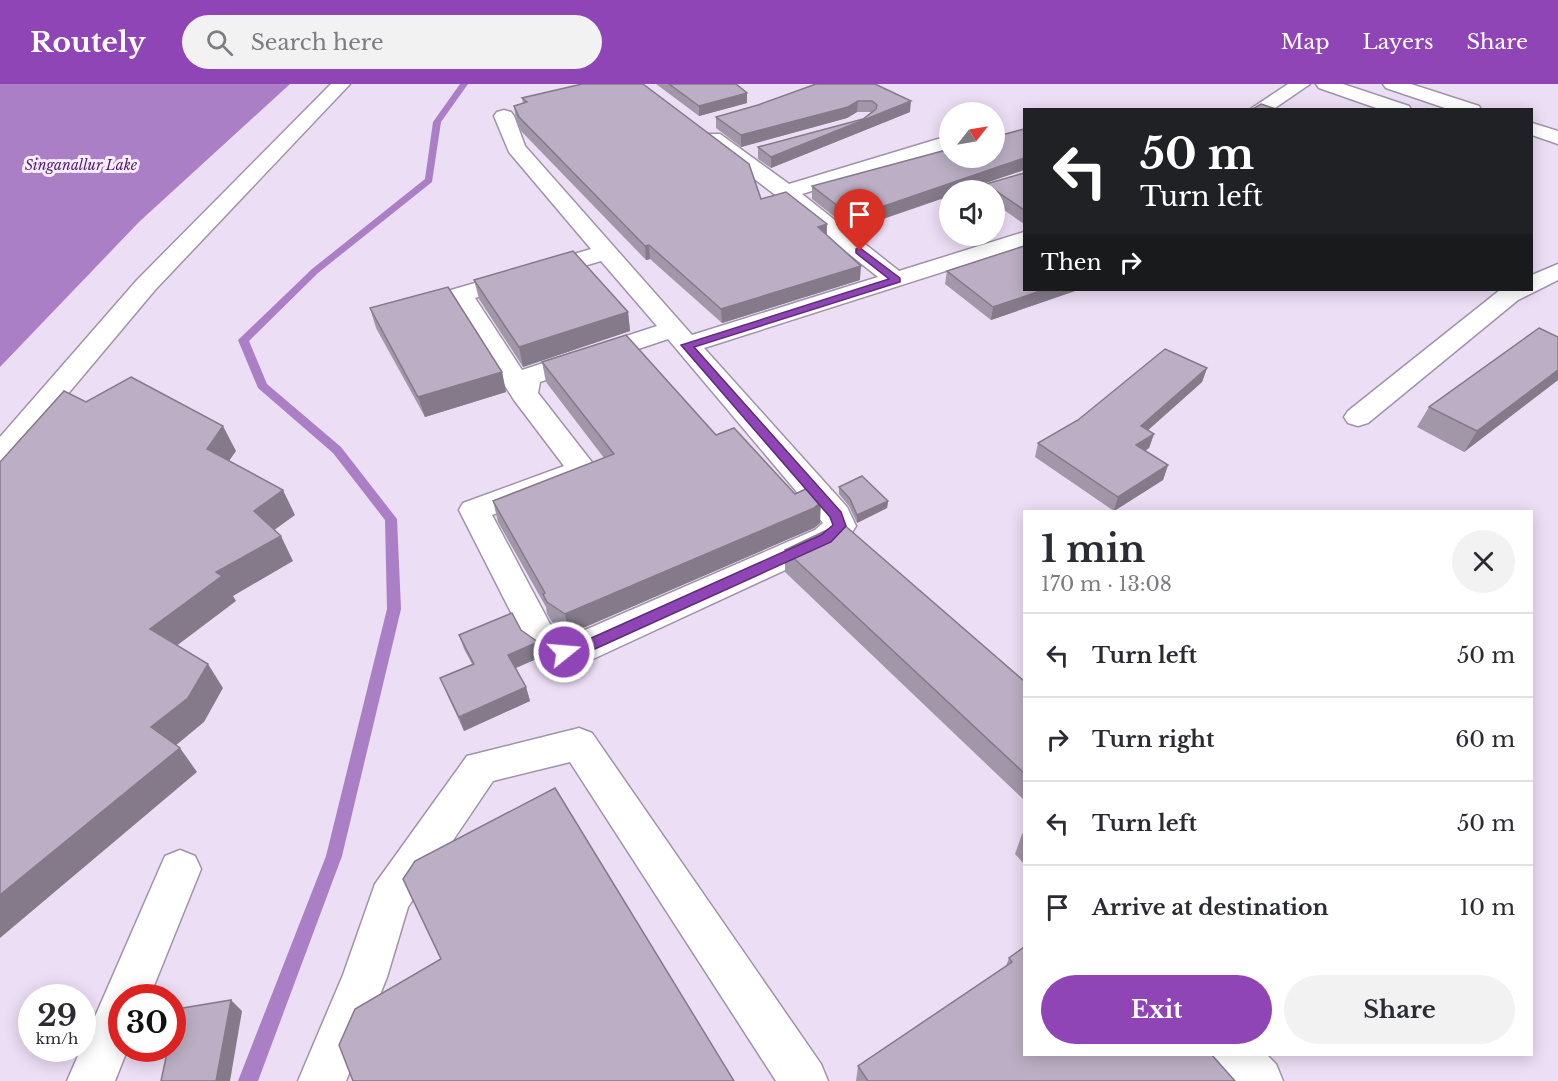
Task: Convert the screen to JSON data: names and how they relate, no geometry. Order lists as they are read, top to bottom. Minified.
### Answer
{"water":["Singanallur Lake"],"north":"top right","page":{"header":"Routely","search":"Search here","nav":["Map","Layers","Share"],"turn":["50 m","Turn left"],"then":"Then","heading":["1 min","170 m · 13:08"],"list":[{"name":"Turn left","value":"50 m"},{"name":"Turn right","value":"60 m"},{"name":"Turn left","value":"50 m"},{"name":"Arrive at destination","value":"10 m"}],"buttons":["Exit","Share"],"speed":"29 km/h","limit":"30"}}
